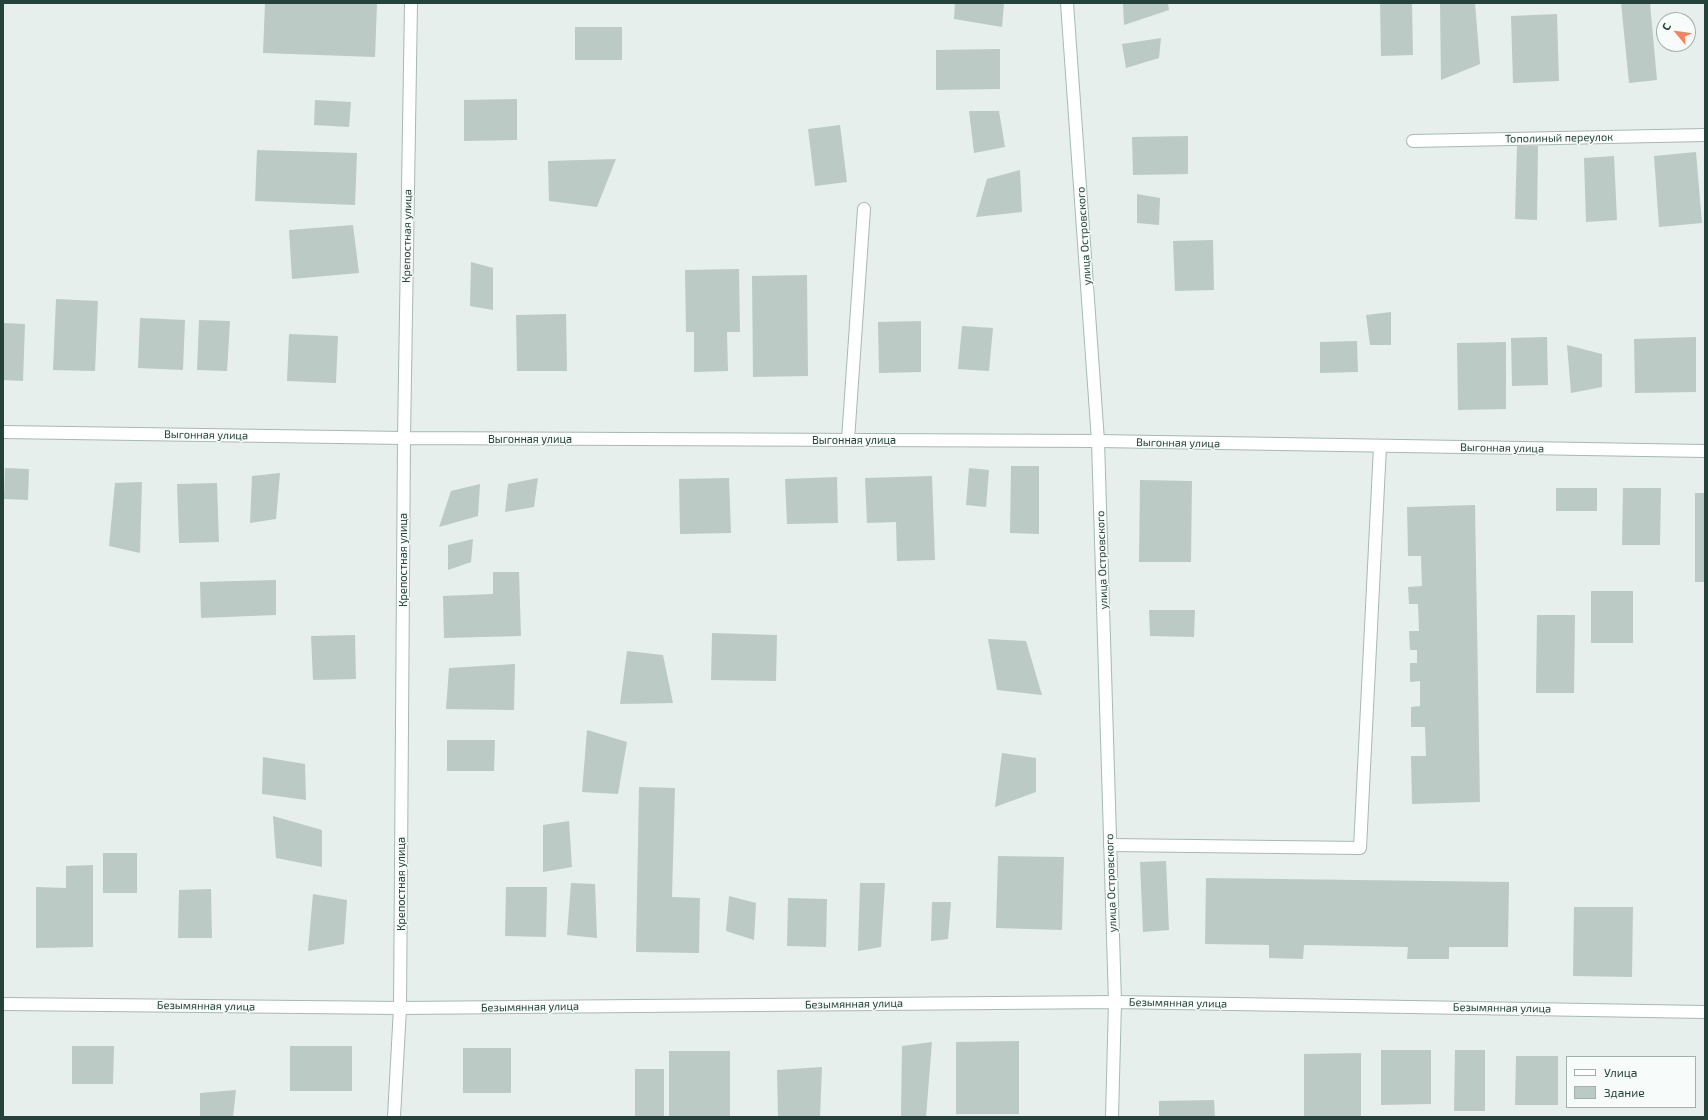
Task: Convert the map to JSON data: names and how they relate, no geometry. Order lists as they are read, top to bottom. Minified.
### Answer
{"streets":{"street":["Тополиный переулок","Крепостная улица","улица Островского","Выгонная улица","Безымянная улица"]},"crossings":[["Крепостная улица","Выгонная улица"],["Крепостная улица","Безымянная улица"],["улица Островского","Выгонная улица"],["улица Островского","Безымянная улица"]],"legend":["Улица","Здание"],"north":"top left"}
